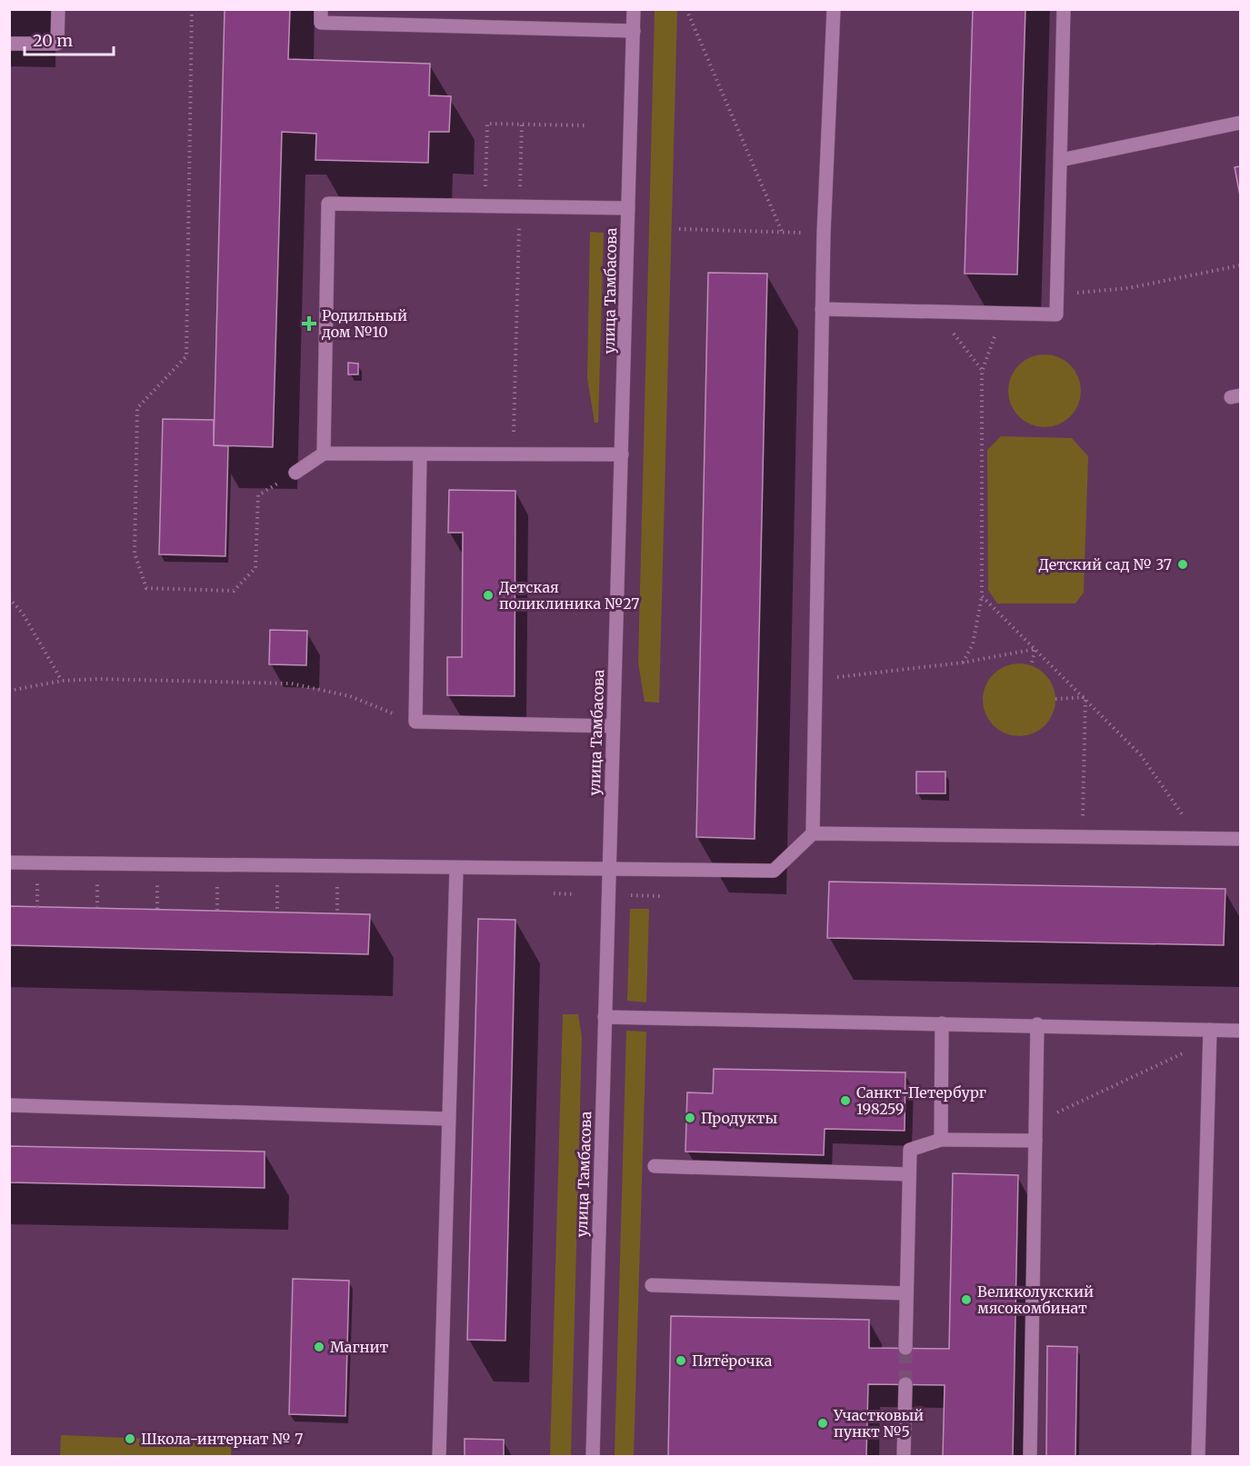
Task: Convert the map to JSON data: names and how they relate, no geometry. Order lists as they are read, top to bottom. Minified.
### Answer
{"streets":{"street":["улица Тамбасова"]},"places":{"health":["Родильный дом №10"],"other":["Детский сад № 37","Детская поликлиника №27","Санкт-Петербург 198259","Продукты","Великолукский мясокомбинат","Магнит","Пятёрочка","Участковый пункт №5","Школа-интернат № 7"]},"scale_bar":"20 m"}
